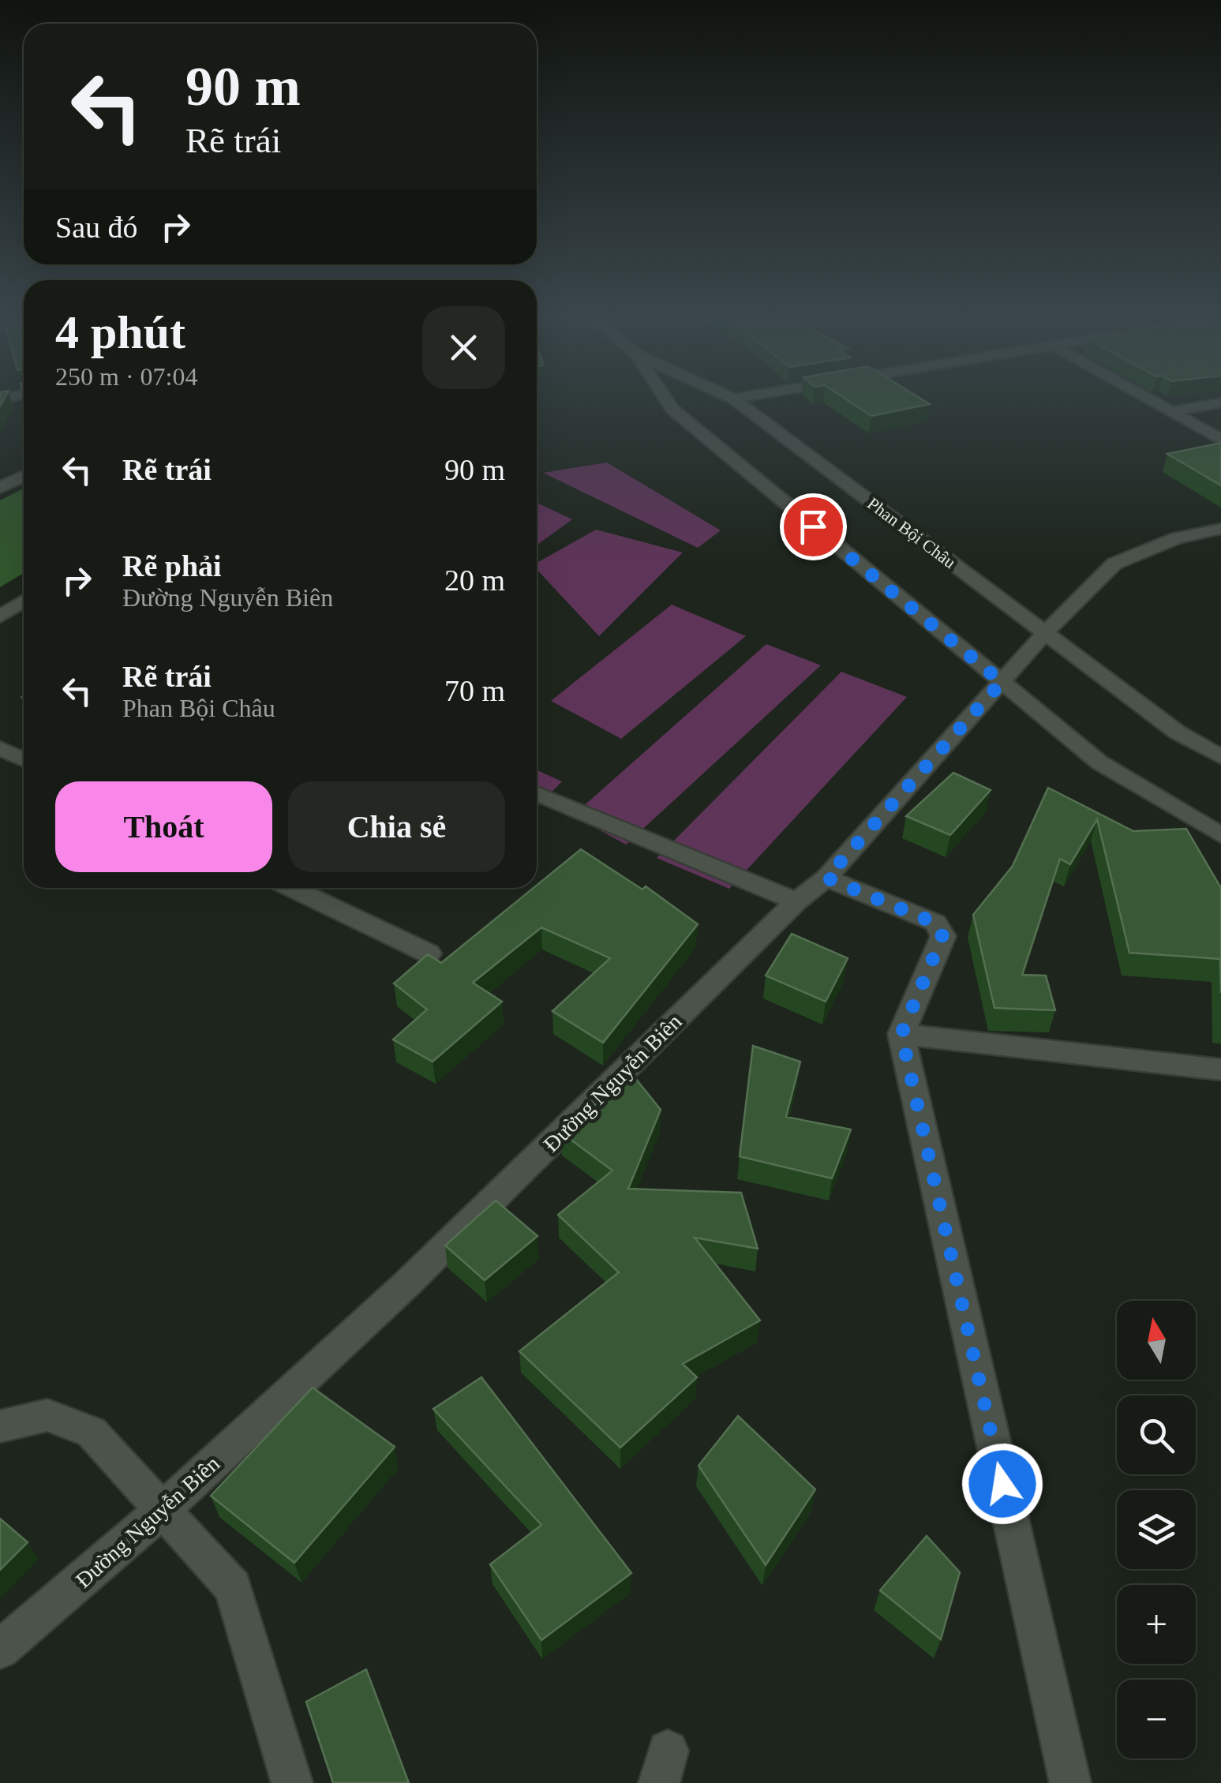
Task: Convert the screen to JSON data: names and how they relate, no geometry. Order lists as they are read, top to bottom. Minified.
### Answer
{"streets":{"street":["Phan Bội Châu","Đường Nguyễn Biên"]},"crossings":[["Phan Bội Châu","Đường Nguyễn Biên"]],"north":"top","page":{"turn":["90 m","Rẽ trái"],"then":"Sau đó","heading":["4 phút","250 m · 07:04"],"list":[{"name":"Rẽ trái","value":"90 m"},{"name":"Rẽ phải","note":"Đường Nguyễn Biên","value":"20 m"},{"name":"Rẽ trái","note":"Phan Bội Châu","value":"70 m"}],"buttons":["Thoát","Chia sẻ"],"map_buttons":["+","−"]}}
